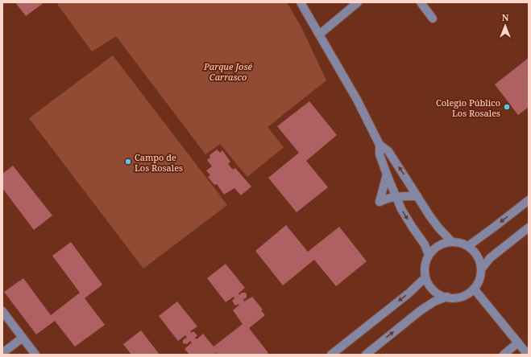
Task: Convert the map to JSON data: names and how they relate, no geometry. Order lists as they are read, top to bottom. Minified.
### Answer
{"parks":["Parque José Carrasco"],"places":["Colegio Público Los Rosales","Campo de Los Rosales"],"north":"top"}
